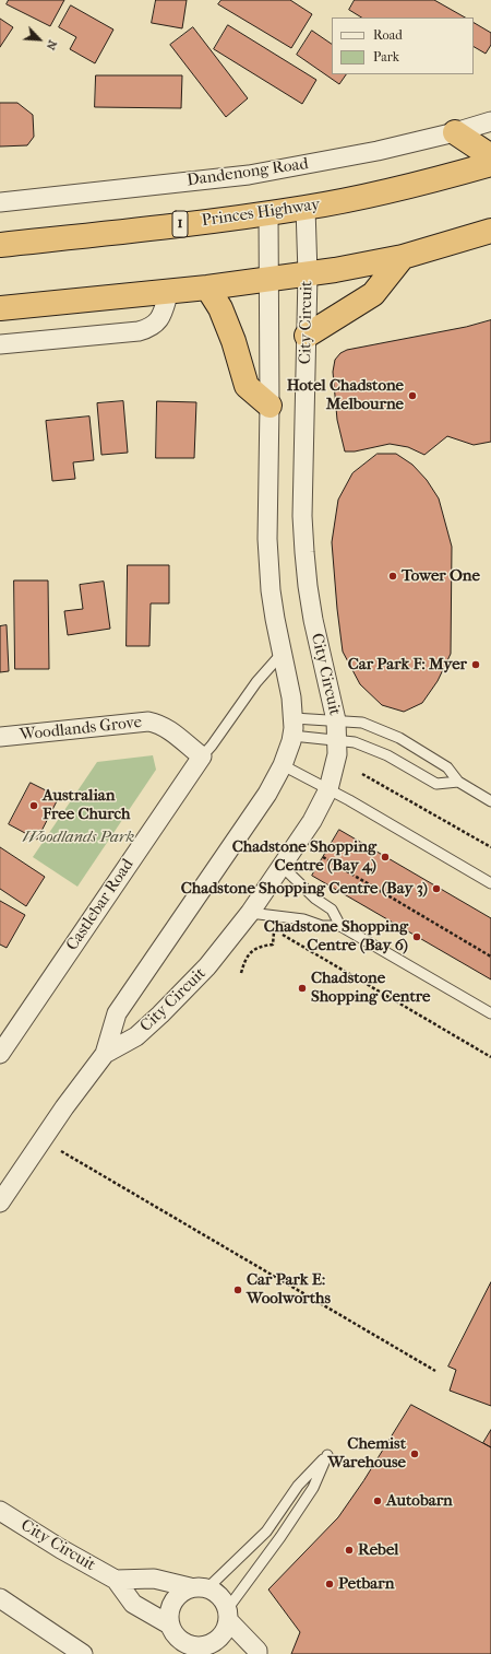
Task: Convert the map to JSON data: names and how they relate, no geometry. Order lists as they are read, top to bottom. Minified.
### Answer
{"streets":{"highway":["Princes Highway","1"],"street":["Dandenong Road","City Circuit","Woodlands Grove","Castlebar Road"]},"crossings":[["Princes Highway","City Circuit"],["City Circuit","Castlebar Road"],["Woodlands Grove","Castlebar Road"]],"parks":["Woodlands Park"],"places":["Hotel Chadstone Melbourne","Tower One","Car Park F: Myer","Australian Free Church","Chadstone Shopping Centre (Bay 4)","Chadstone Shopping Centre (Bay 3)","Chadstone Shopping Centre (Bay 6)","Chadstone Shopping Centre","Car Park E: Woolworths","Chemist Warehouse","Autobarn","Rebel","Petbarn"],"legend":["Road","Park"],"north":"bottom right"}
